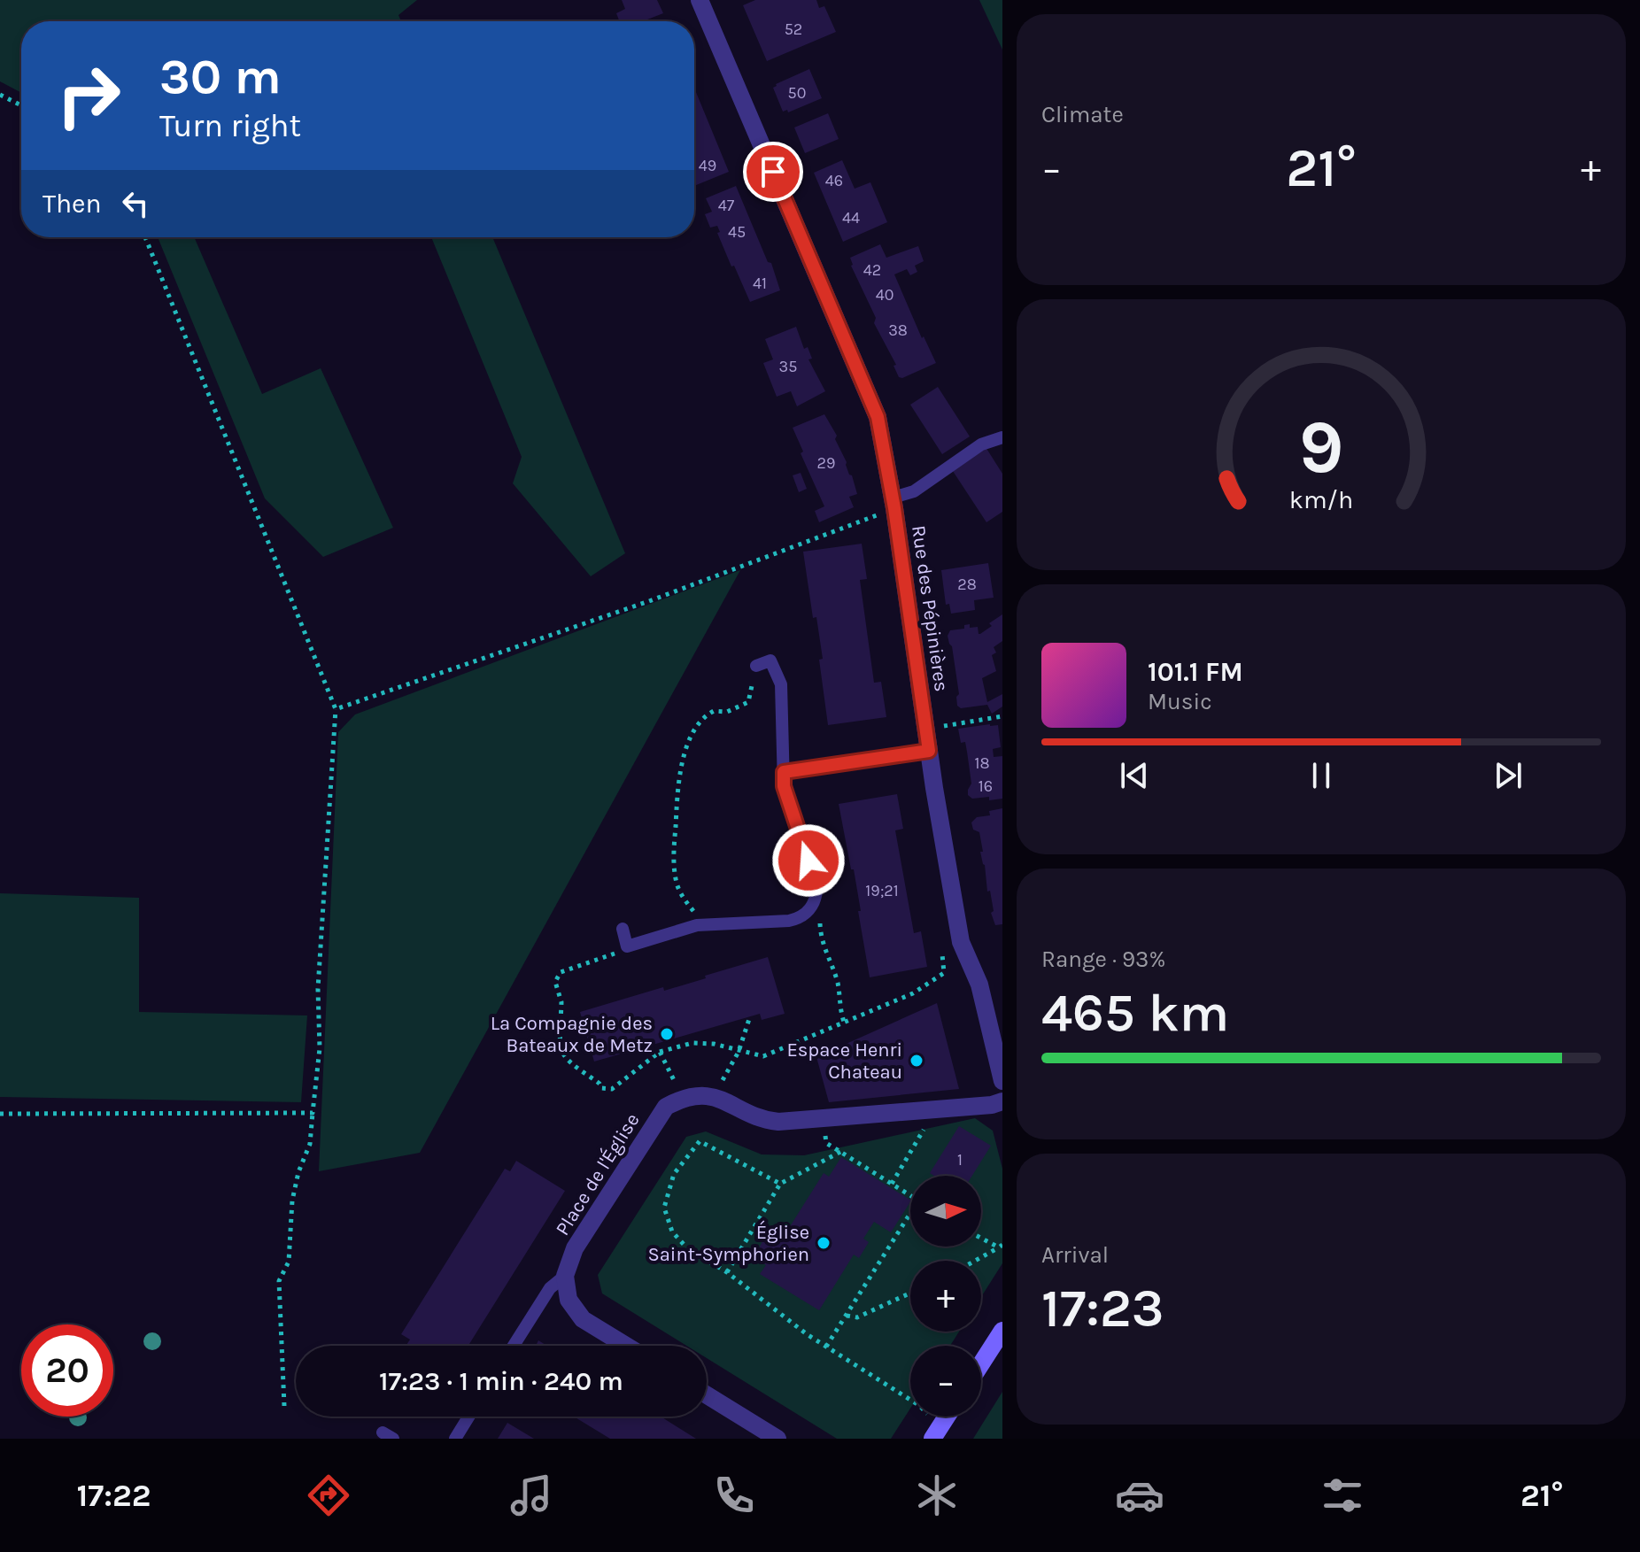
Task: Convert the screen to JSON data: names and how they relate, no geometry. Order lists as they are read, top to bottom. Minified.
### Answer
{"streets":{"street":["Rue des Pépinières","Place de l'Église"]},"places":["La Compagnie des Bateaux de Metz","Espace Henri Chateau","Église Saint-Symphorien"],"house_numbers":["52","50","49","46","47","44","45","42","41","40","38","35","29","28","18","16","19;21","1"],"north":"right","page":{"tile":["Climate",["Range · 93%","465 km"],["Arrival","17:23"]],"turn":["30 m","Turn right"],"heat":["−","21°","+"],"then":"Then","song":["101.1 FM","Music"],"map_buttons":["+","−"],"limit":"20","trip":"17:23 · 1 min · 240 m","tabs":["17:22","21°"],"gauge":["9","km/h"]}}
